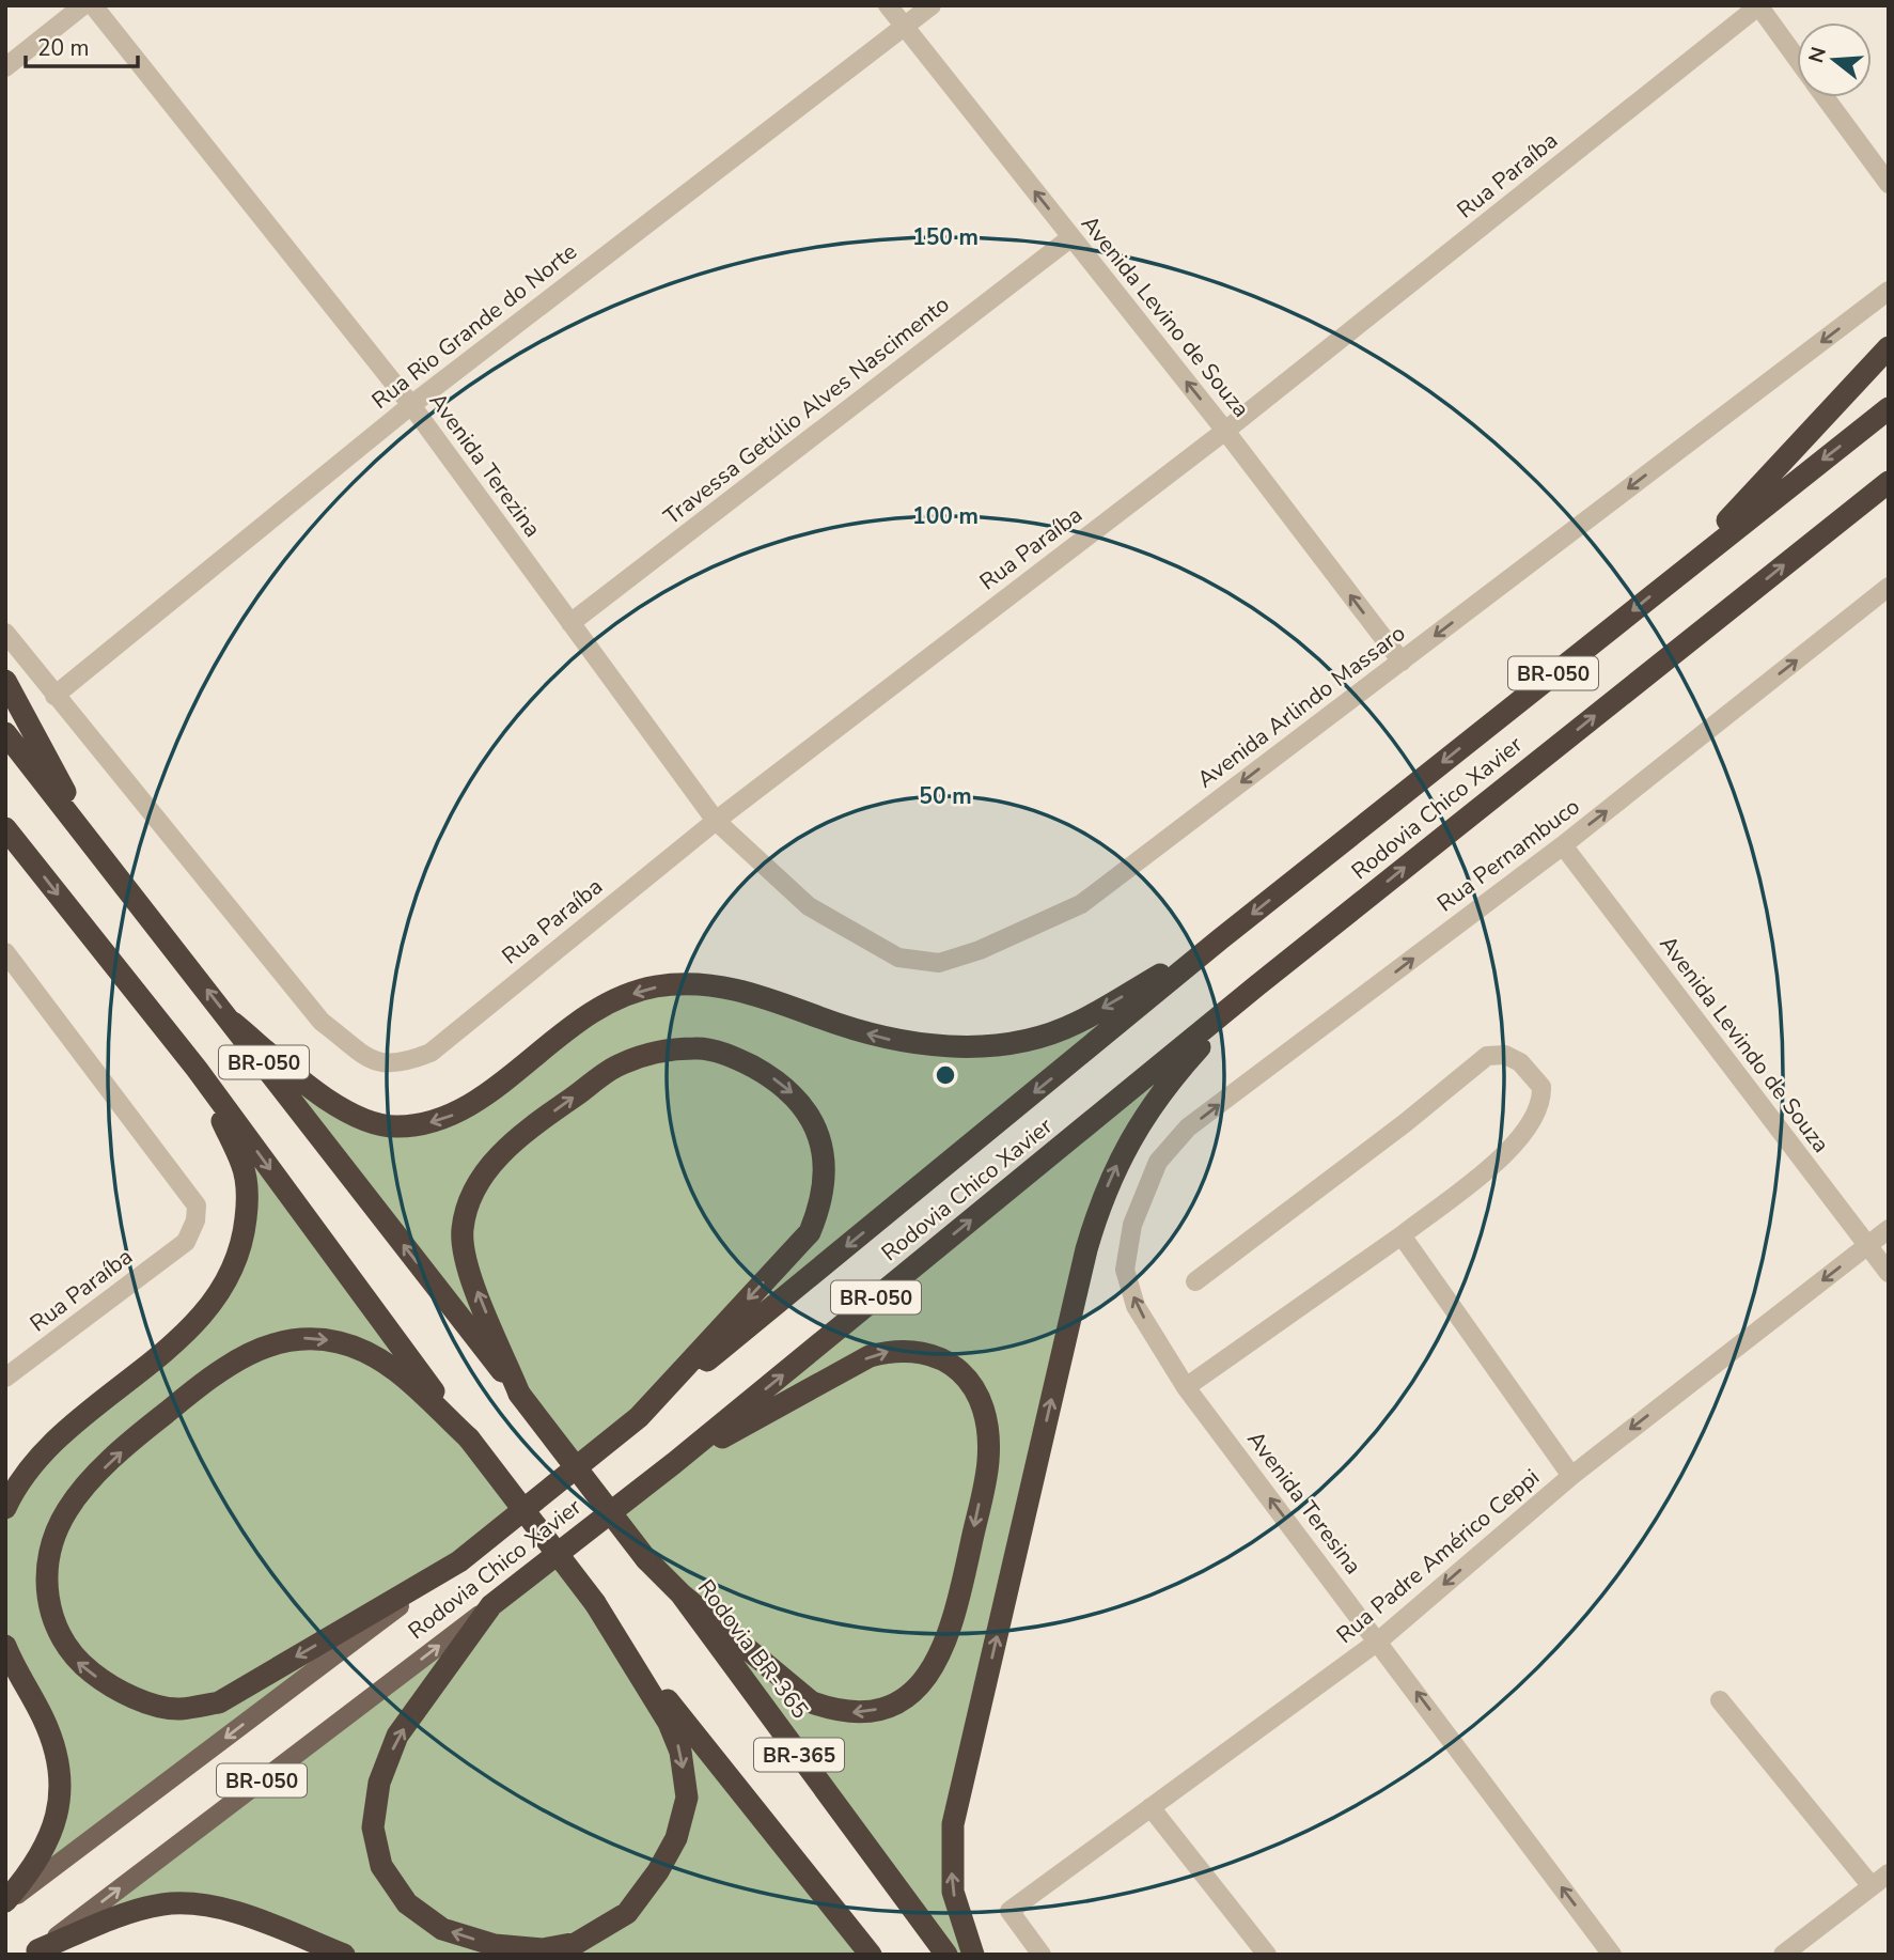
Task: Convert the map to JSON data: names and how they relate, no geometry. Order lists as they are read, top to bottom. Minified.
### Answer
{"streets":{"highway":["BR-050","Rodovia Chico Xavier","Rodovia BR-365","BR-365"],"street":["Rua Paraíba","Avenida Levino de Souza","Rua Rio Grande do Norte","Travessa Getúlio Alves Nascimento","Avenida Terezina","Avenida Arlindo Massaro","Rua Pernambuco","Avenida Levindo de Souza","Avenida Teresina","Rua Padre Américo Ceppi"]},"crossings":[["Rua Paraíba","Avenida Levino de Souza"],["Rua Paraíba","Rua Rio Grande do Norte"],["Rua Paraíba","Avenida Terezina"],["Rua Paraíba","Avenida Arlindo Massaro"],["Avenida Levino de Souza","Rua Rio Grande do Norte"],["Avenida Levino de Souza","Travessa Getúlio Alves Nascimento"],["Avenida Levino de Souza","Avenida Arlindo Massaro"],["Rua Rio Grande do Norte","Avenida Terezina"],["Travessa Getúlio Alves Nascimento","Avenida Terezina"],["Avenida Terezina","Avenida Arlindo Massaro"],["BR-050","Rodovia BR-365"],["BR-050","BR-365"],["Rua Pernambuco","Avenida Levindo de Souza"],["Rua Pernambuco","Avenida Teresina"],["Avenida Levindo de Souza","Rua Padre Américo Ceppi"],["Avenida Teresina","Rua Padre Américo Ceppi"]],"one_way":["Avenida Levino de Souza","Avenida Arlindo Massaro","Rua Pernambuco","Avenida Teresina","Rua Padre Américo Ceppi"],"scale_bar":"20 m","north":"left","rings":["150 m","100 m","50 m"]}
